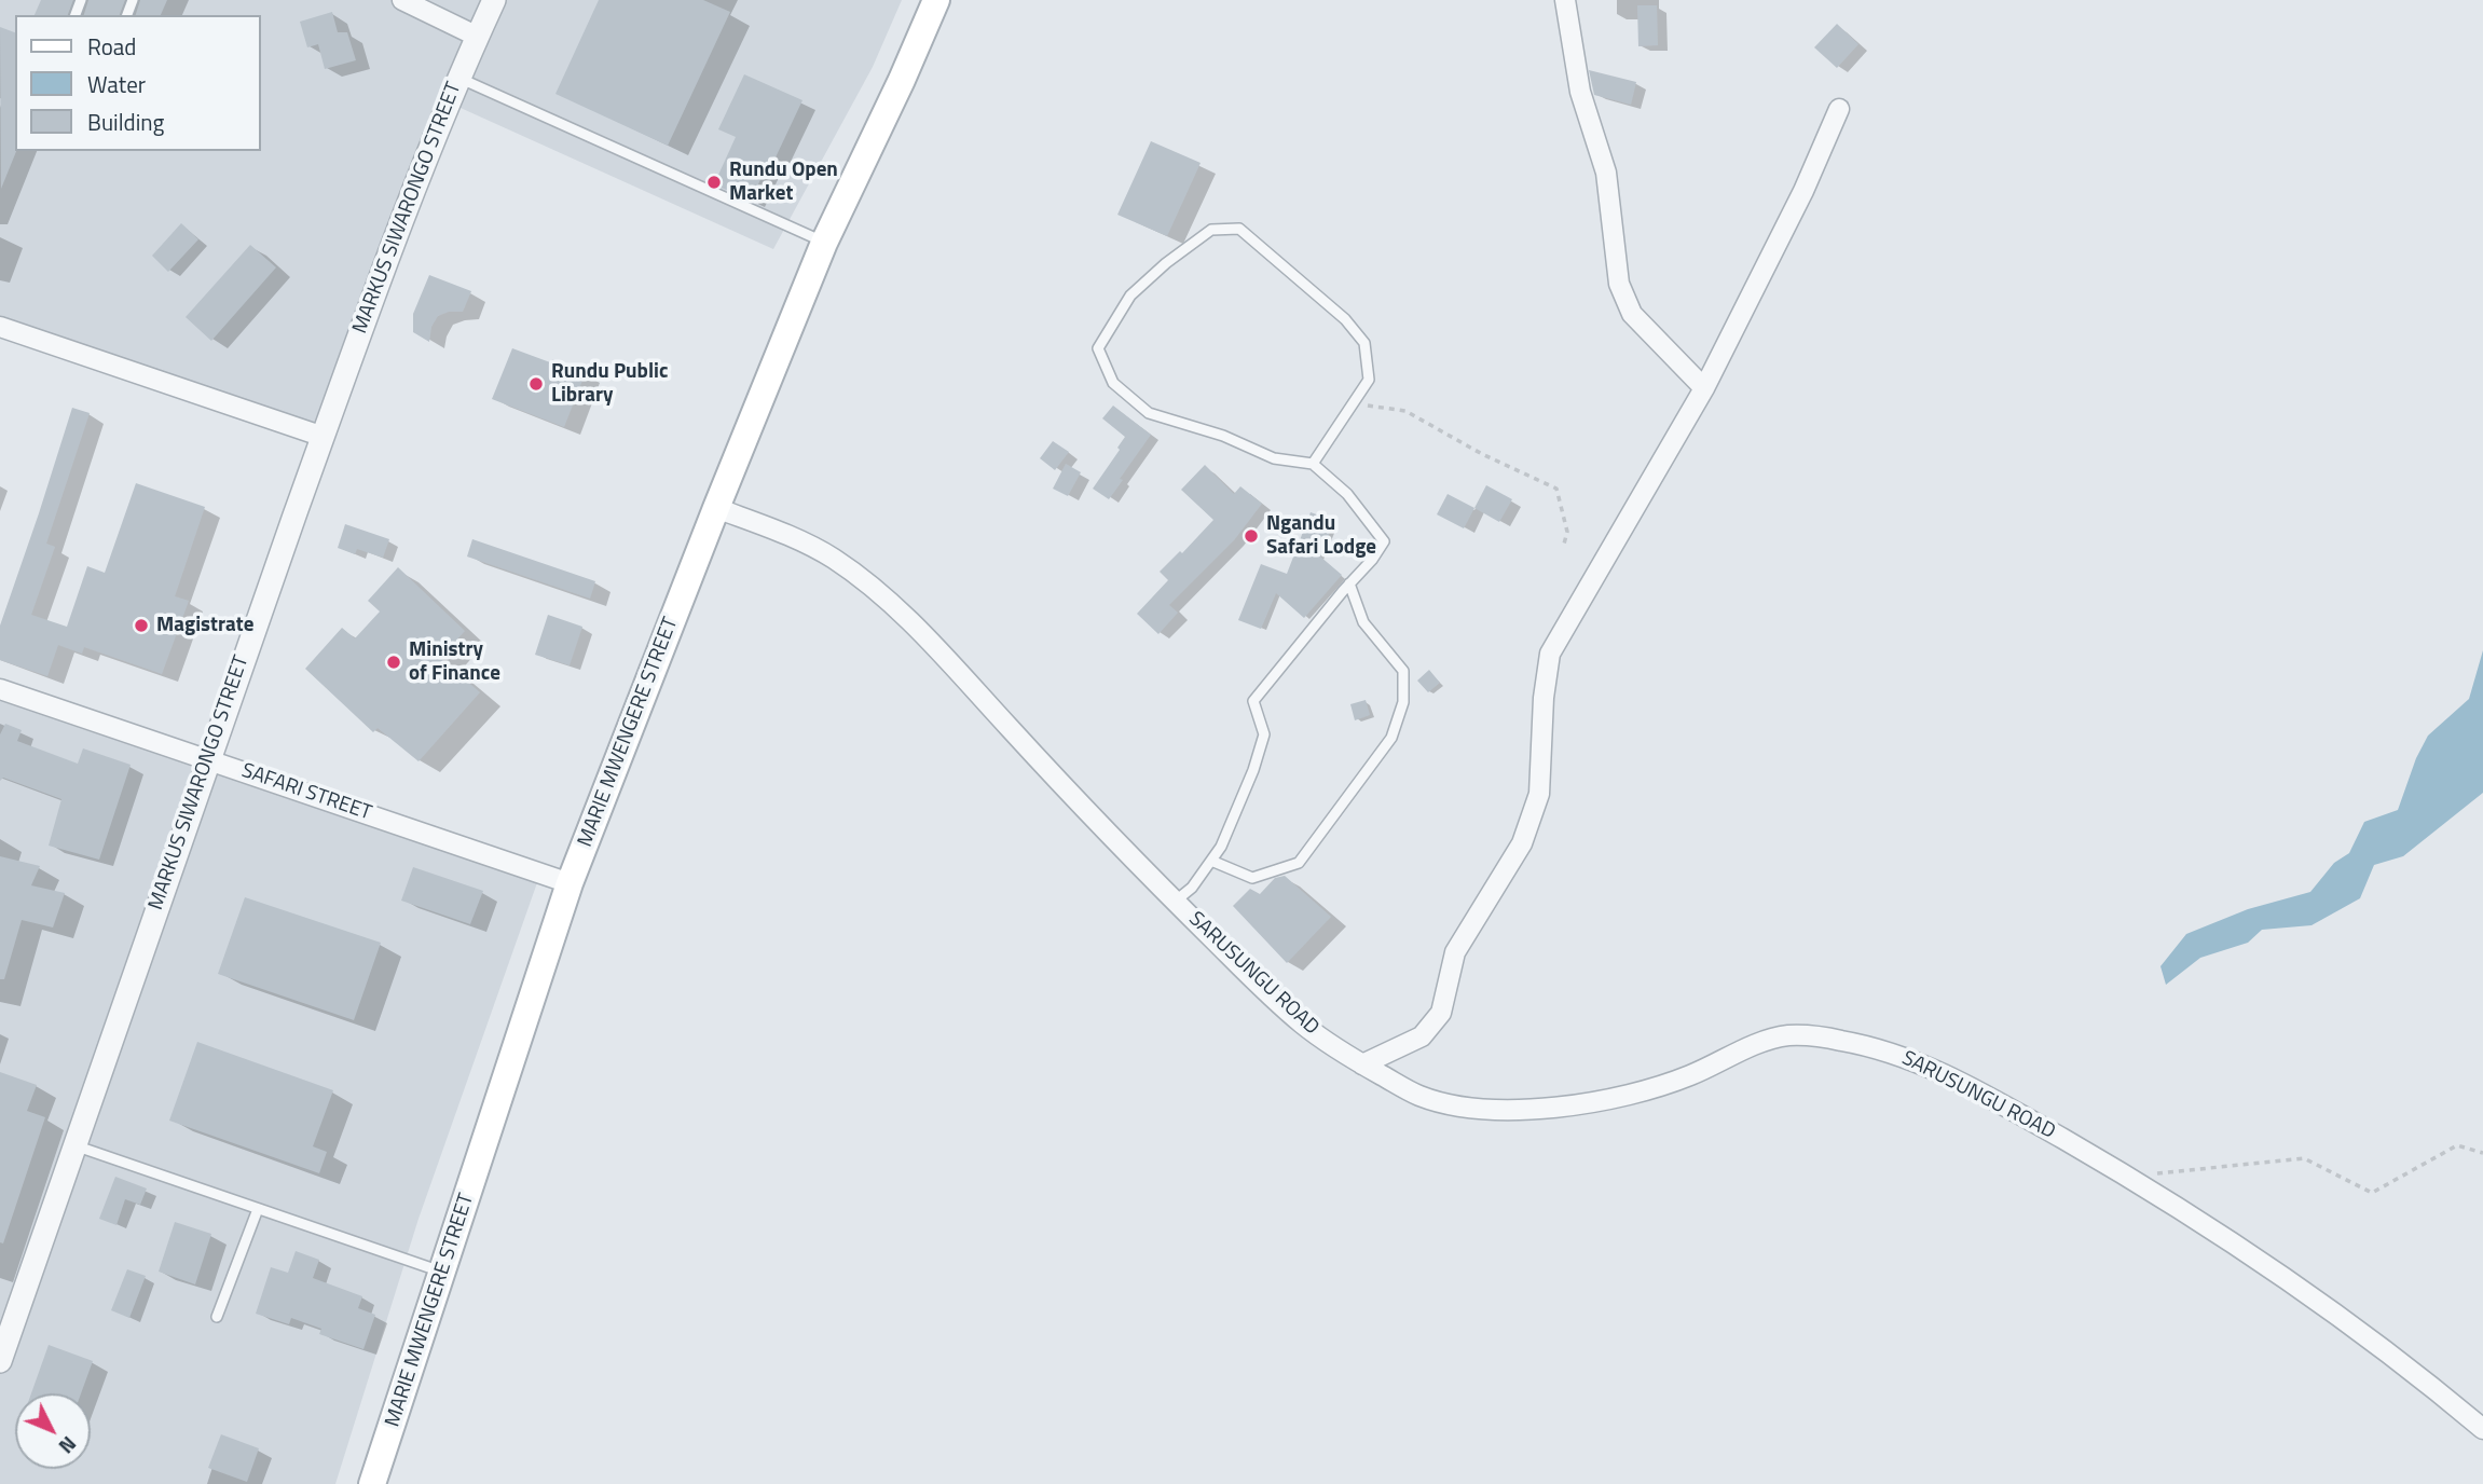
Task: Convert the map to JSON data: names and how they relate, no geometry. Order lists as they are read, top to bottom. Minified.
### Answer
{"streets":{"main road":["MARIE MWENGERE STREET"],"street":["MARKUS SIWARONGO STREET","SAFARI STREET","SARUSUNGU ROAD"]},"crossings":[["MARKUS SIWARONGO STREET","SAFARI STREET"],["MARIE MWENGERE STREET","SAFARI STREET"],["MARIE MWENGERE STREET","SARUSUNGU ROAD"]],"places":["Rundu Open Market","Rundu Public Library","Ngandu Safari Lodge","Magistrate","Ministry of Finance"],"legend":["Road","Water","Building"],"north":"bottom right"}
